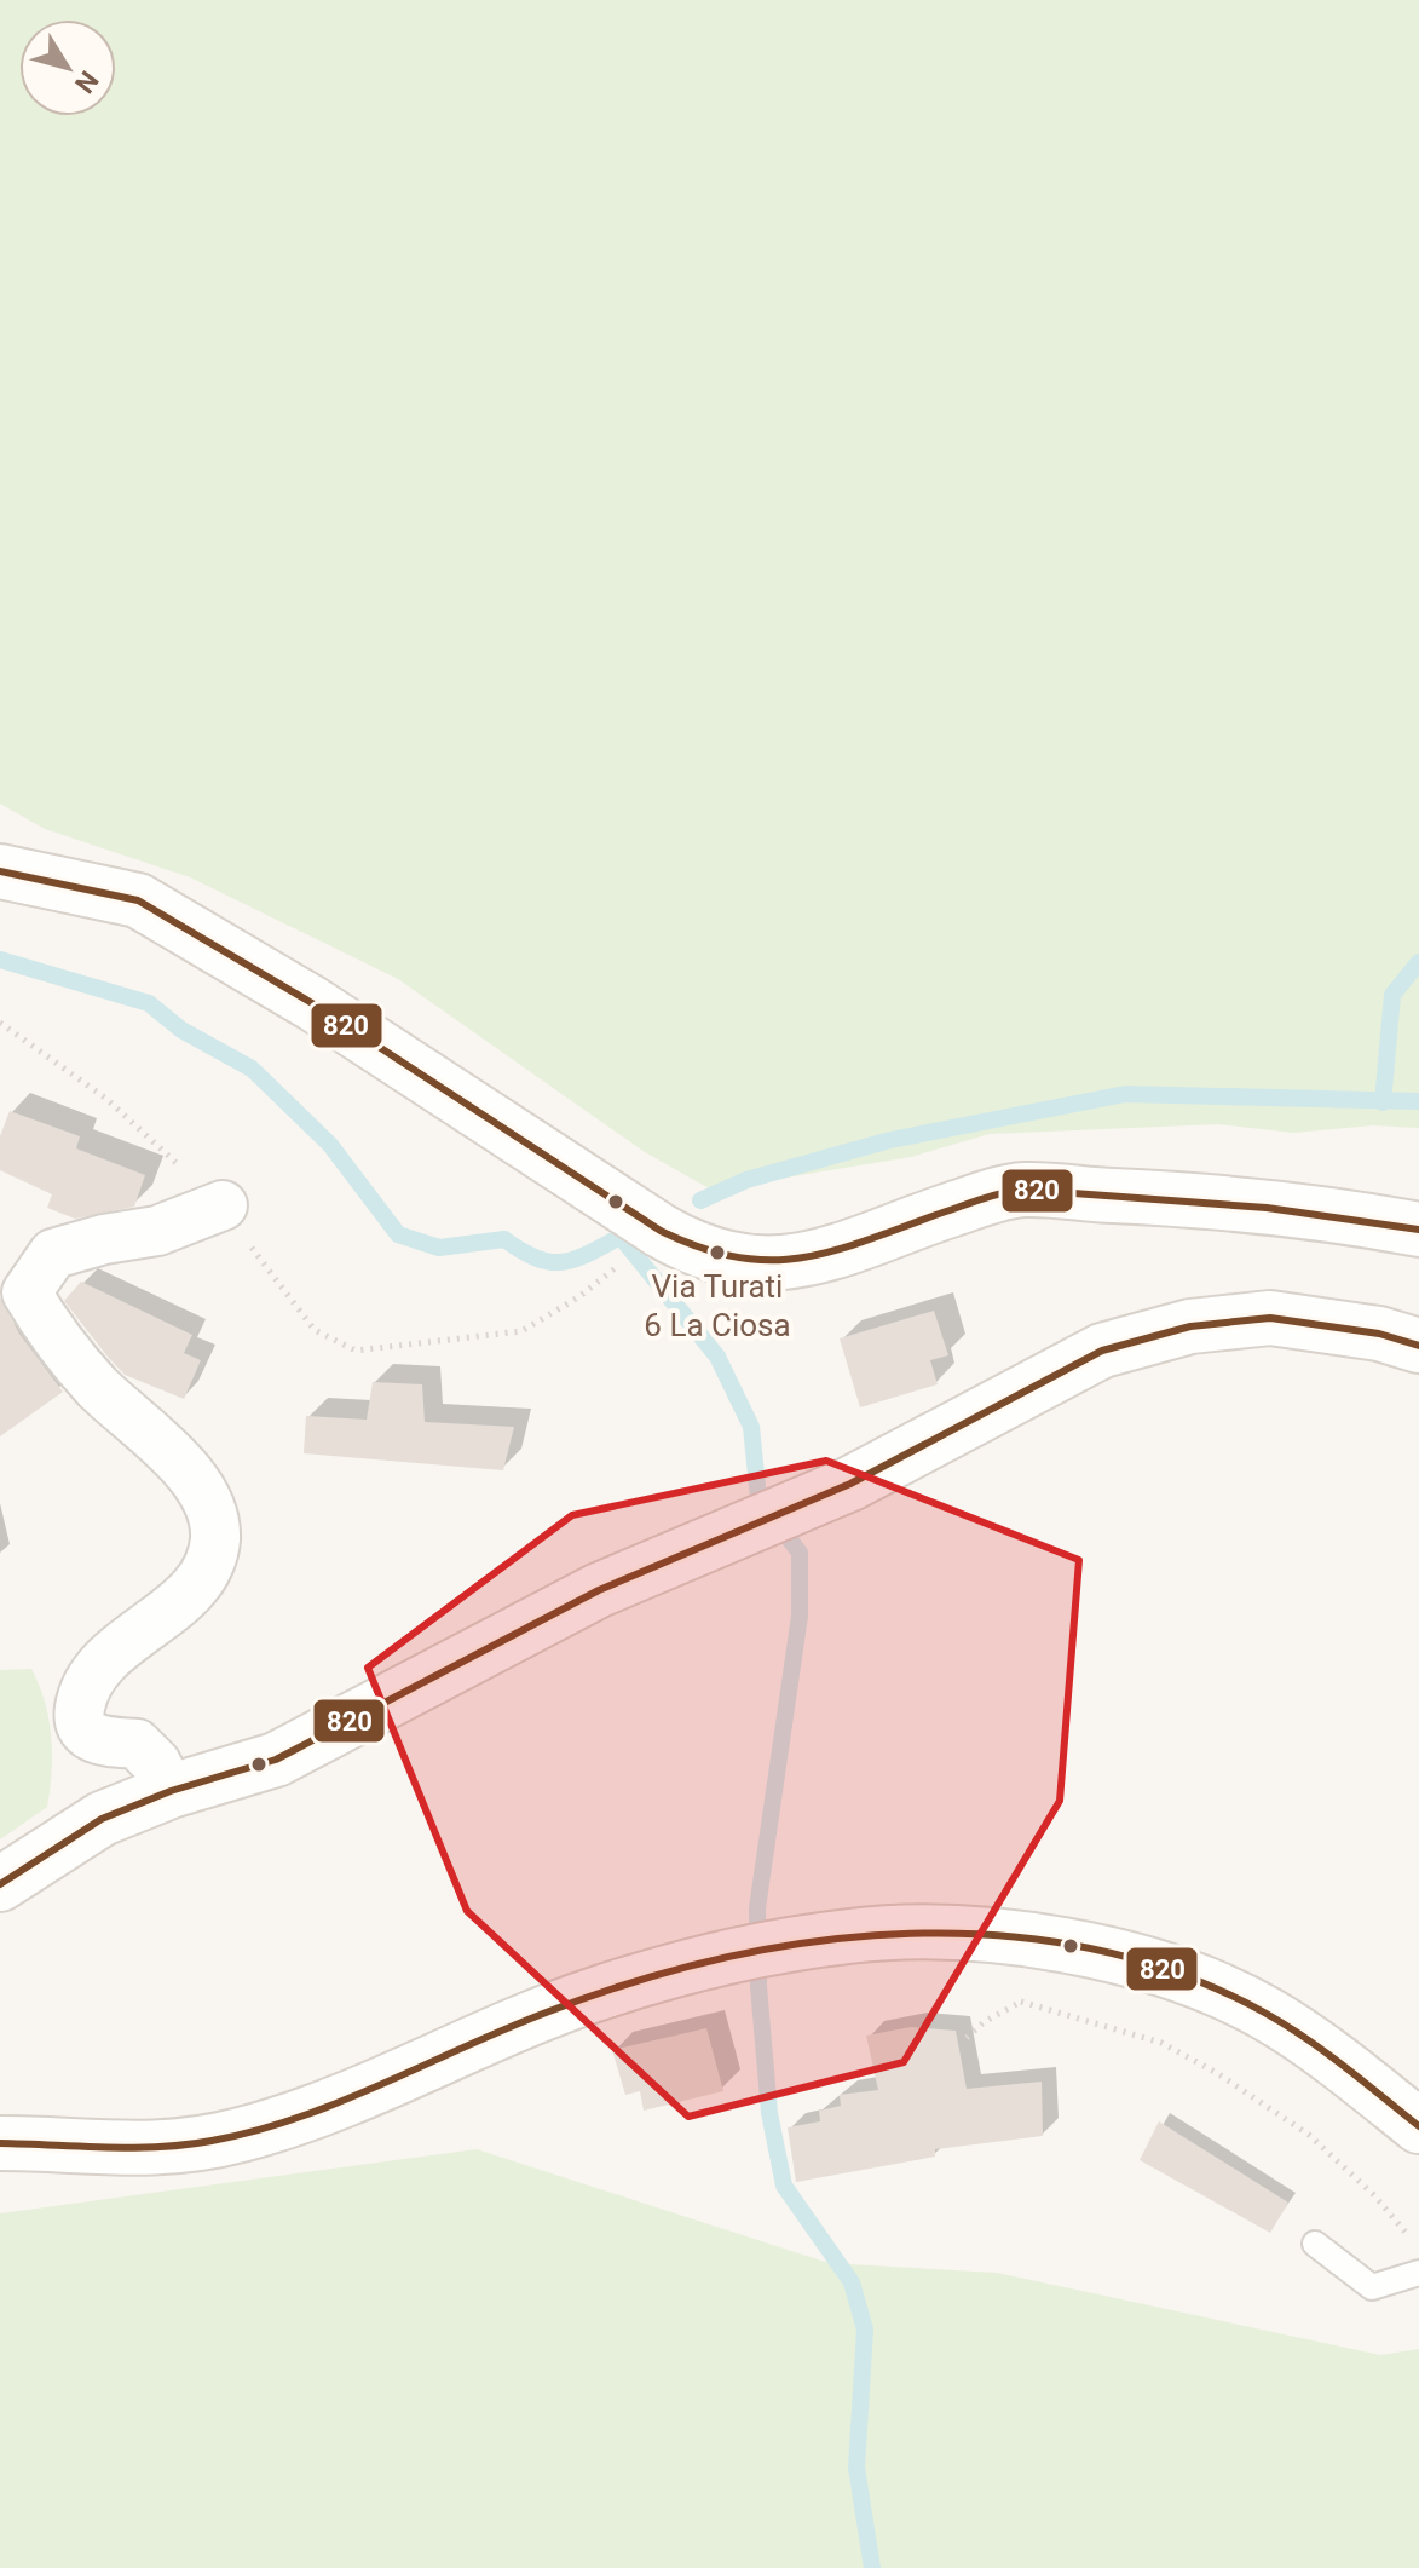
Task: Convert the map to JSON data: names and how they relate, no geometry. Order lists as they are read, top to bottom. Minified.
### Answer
{"places":["Via Turati 6 La Ciosa"],"lines":["transit line 820"],"north":"bottom right"}
